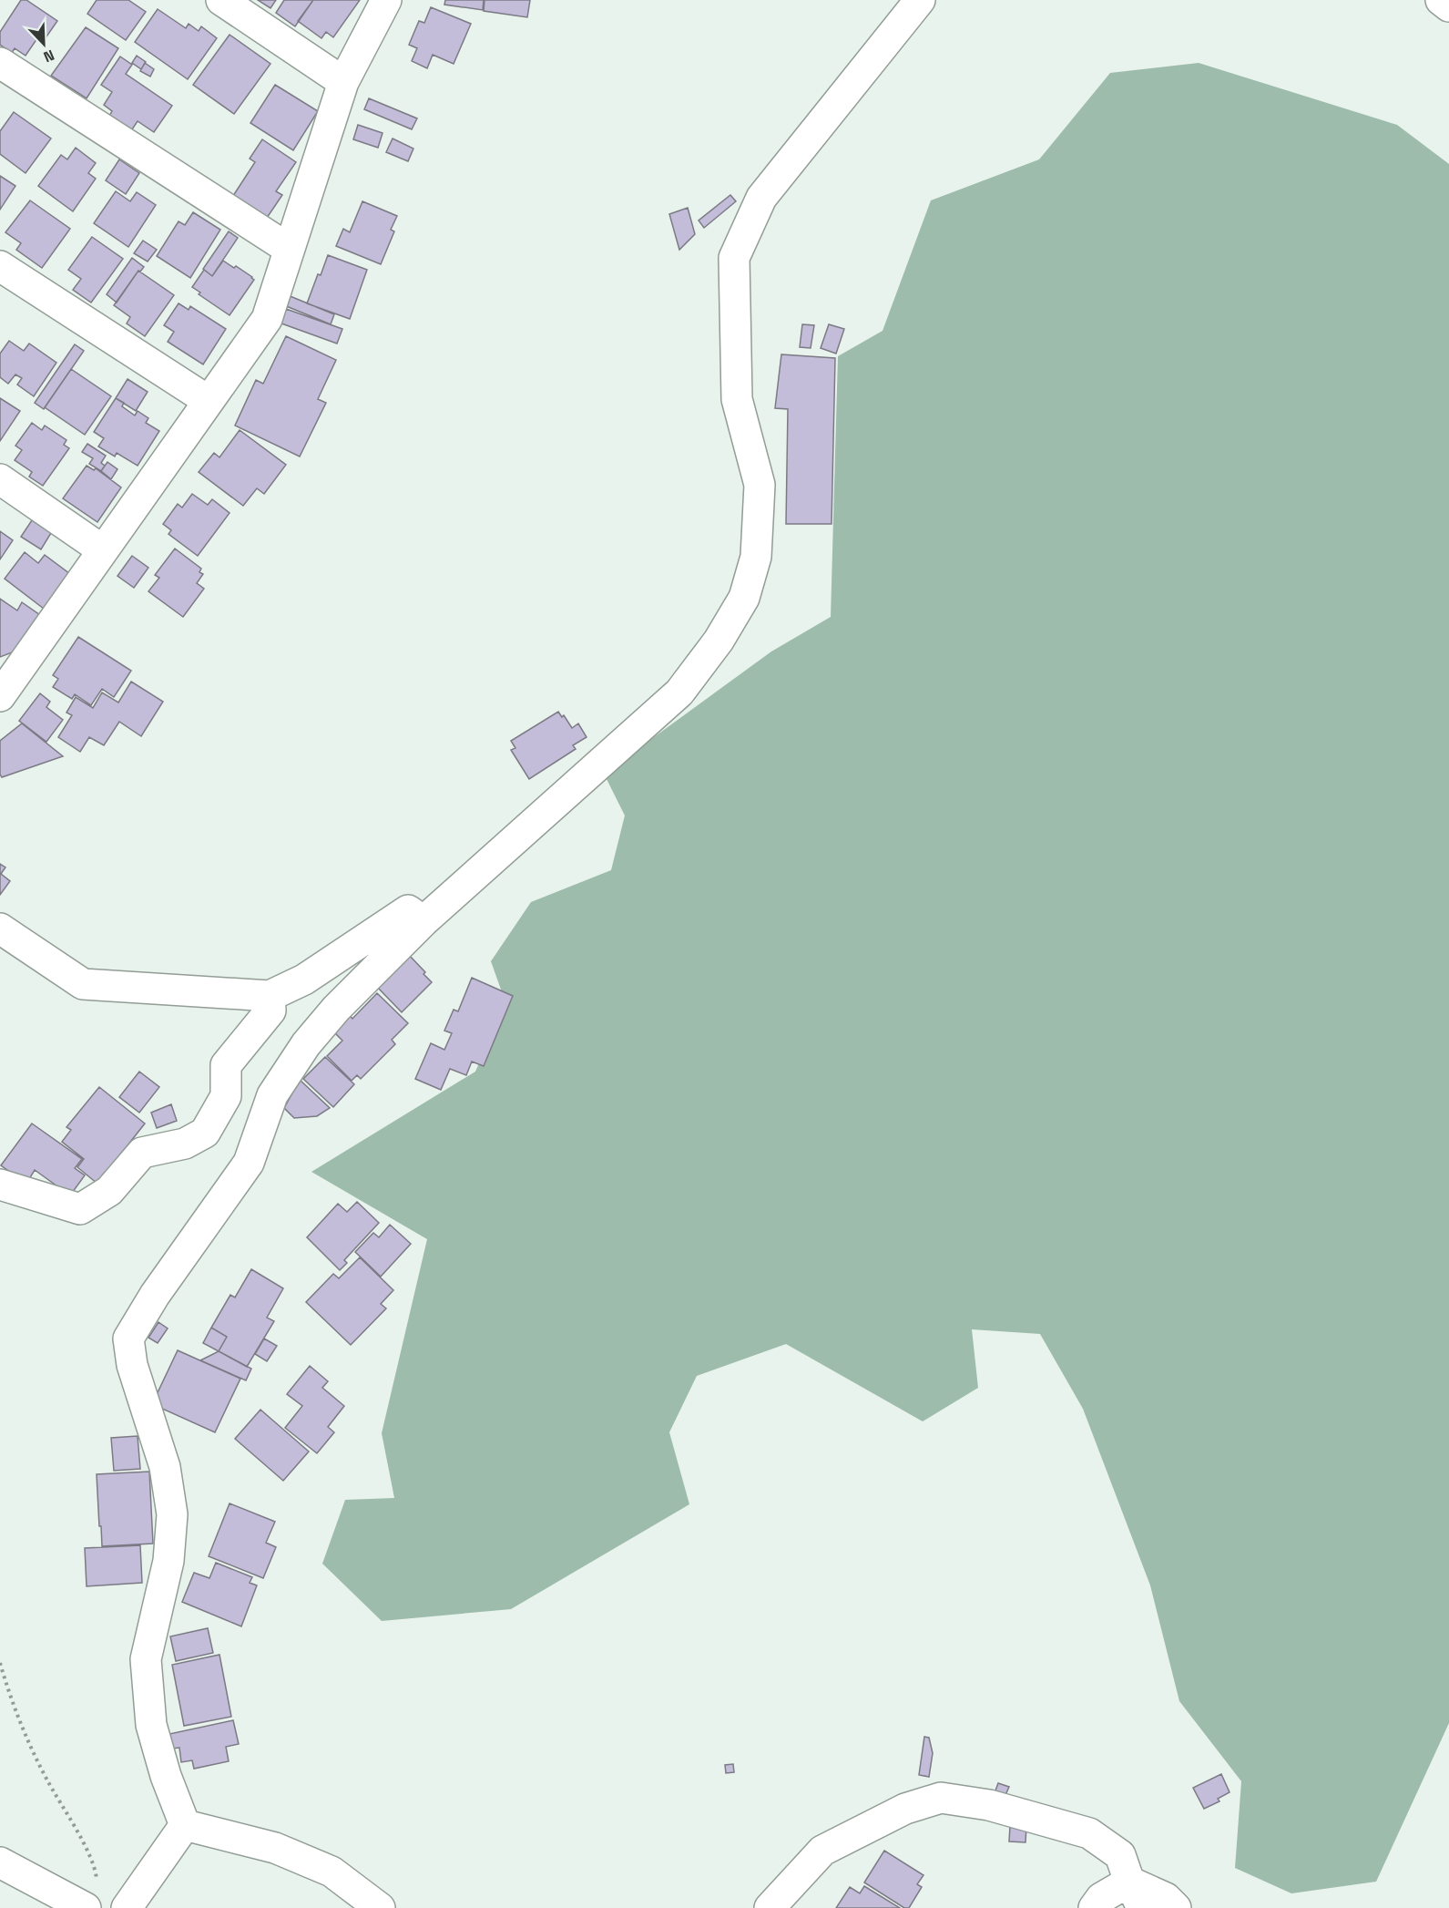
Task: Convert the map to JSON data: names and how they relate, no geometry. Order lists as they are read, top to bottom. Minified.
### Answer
{"north":"bottom right"}
